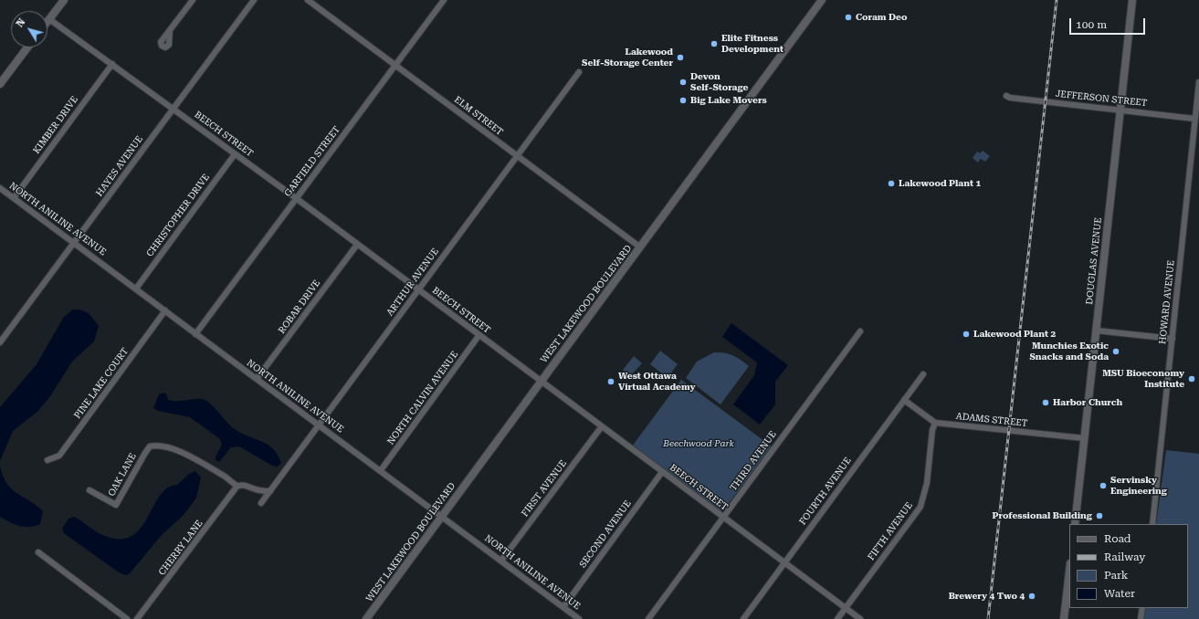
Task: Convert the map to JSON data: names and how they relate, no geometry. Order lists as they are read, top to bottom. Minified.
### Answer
{"streets":{"street":["JEFFERSON STREET","ELM STREET","KIMBER DRIVE","BEECH STREET","GARFIELD STREET","HAYES AVENUE","CHRISTOPHER DRIVE","NORTH ANILINE AVENUE","DOUGLAS AVENUE","ARTHUR AVENUE","HOWARD AVENUE","WEST LAKEWOOD BOULEVARD","ROBAR DRIVE","PINE LAKE COURT","NORTH CALVIN AVENUE","ADAMS STREET","THIRD AVENUE","OAK LANE","FIRST AVENUE","FOURTH AVENUE","FIFTH AVENUE","SECOND AVENUE","CHERRY LANE"]},"crossings":[["JEFFERSON STREET","DOUGLAS AVENUE"],["JEFFERSON STREET","HOWARD AVENUE"],["ELM STREET","GARFIELD STREET"],["ELM STREET","ARTHUR AVENUE"],["ELM STREET","WEST LAKEWOOD BOULEVARD"],["KIMBER DRIVE","BEECH STREET"],["KIMBER DRIVE","NORTH ANILINE AVENUE"],["BEECH STREET","GARFIELD STREET"],["BEECH STREET","HAYES AVENUE"],["BEECH STREET","CHRISTOPHER DRIVE"],["BEECH STREET","ARTHUR AVENUE"],["BEECH STREET","WEST LAKEWOOD BOULEVARD"],["BEECH STREET","ROBAR DRIVE"],["BEECH STREET","NORTH CALVIN AVENUE"],["BEECH STREET","THIRD AVENUE"],["BEECH STREET","FIRST AVENUE"],["BEECH STREET","FOURTH AVENUE"],["BEECH STREET","FIFTH AVENUE"],["BEECH STREET","SECOND AVENUE"],["GARFIELD STREET","NORTH ANILINE AVENUE"],["HAYES AVENUE","NORTH ANILINE AVENUE"],["CHRISTOPHER DRIVE","NORTH ANILINE AVENUE"],["NORTH ANILINE AVENUE","ARTHUR AVENUE"],["NORTH ANILINE AVENUE","WEST LAKEWOOD BOULEVARD"],["NORTH ANILINE AVENUE","ROBAR DRIVE"],["NORTH ANILINE AVENUE","PINE LAKE COURT"],["NORTH ANILINE AVENUE","NORTH CALVIN AVENUE"],["NORTH ANILINE AVENUE","FIRST AVENUE"],["NORTH ANILINE AVENUE","SECOND AVENUE"],["DOUGLAS AVENUE","ADAMS STREET"],["ADAMS STREET","FIFTH AVENUE"],["OAK LANE","CHERRY LANE"]],"parks":["Beechwood Park"],"places":["Coram Deo","Elite Fitness Development","Lakewood Self-Storage Center","Devon Self-Storage","Big Lake Movers","Lakewood Plant 1","Lakewood Plant 2","Munchies Exotic Snacks and Soda","MSU Bioeconomy Institute","West Ottawa Virtual Academy","Harbor Church","Servinsky Engineering","Professional Building","Brewery 4 Two 4"],"legend":["Road","Railway","Park","Water"],"scale_bar":"100 m","north":"top left"}
